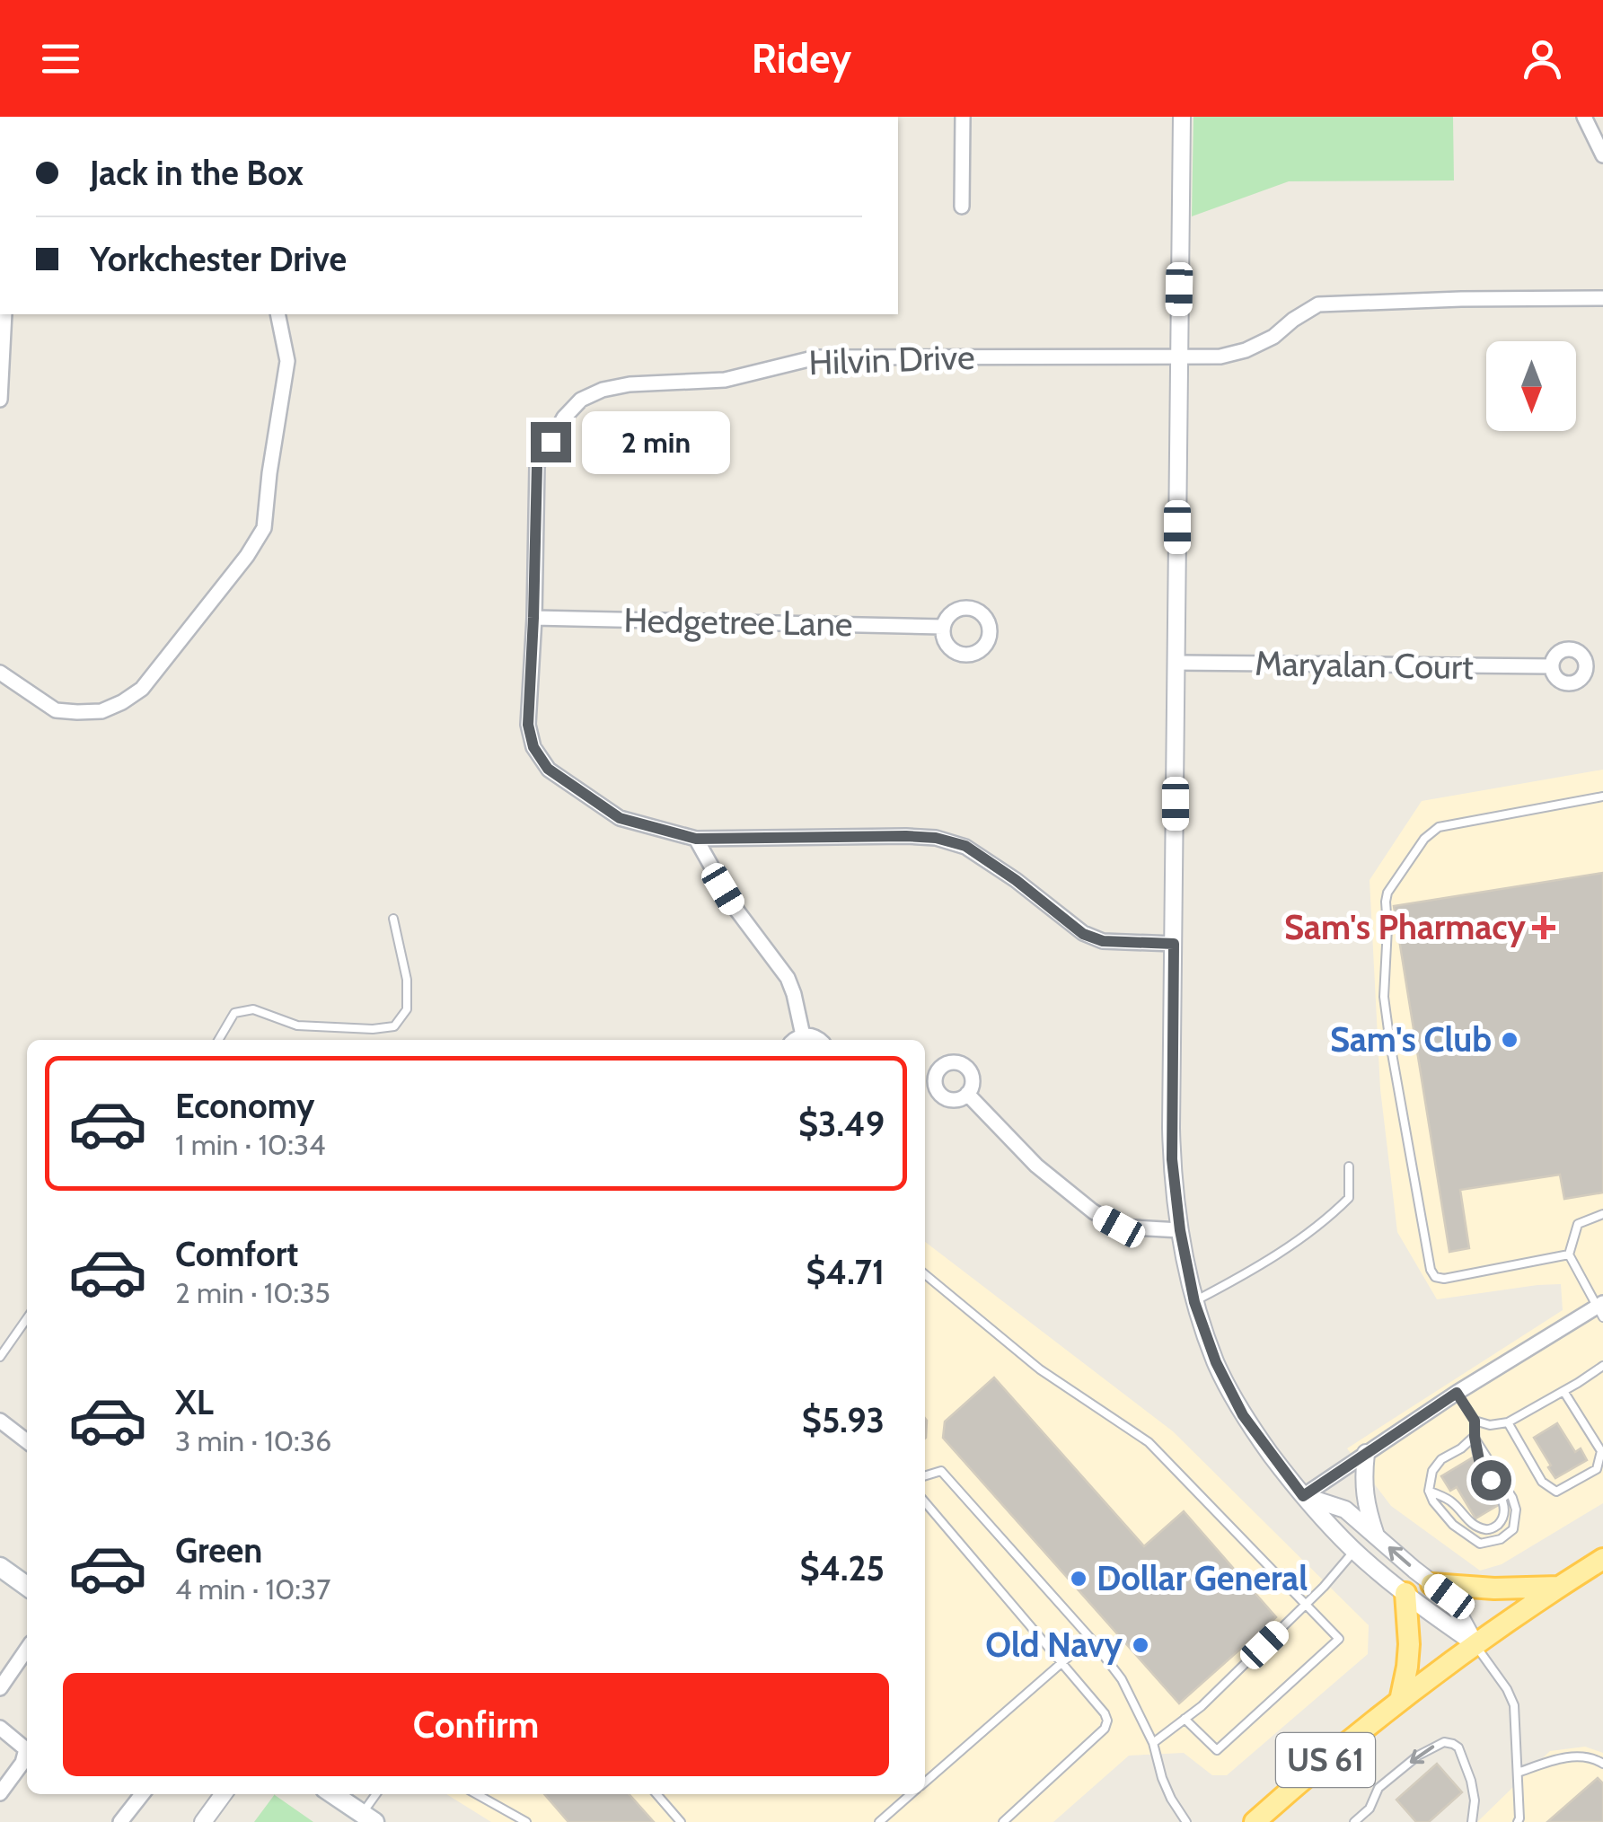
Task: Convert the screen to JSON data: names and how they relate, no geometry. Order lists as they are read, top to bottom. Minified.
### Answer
{"streets":{"main road":["US 61"],"street":["Hilvin Drive","Hedgetree Lane","Maryalan Court"]},"crossings":[["Hilvin Drive","Hedgetree Lane"]],"places":{"health":["Sam's Pharmacy"],"other":["Sam's Club","Dollar General","Old Navy"]},"north":"bottom","page":{"header":"Ridey","banner":["Jack in the Box","Yorkchester Drive"],"bubble":"2 min","list":[{"name":"Economy","note":"1 min · 10:34","value":"$3.49"},{"name":"Comfort","note":"2 min · 10:35","value":"$4.71"},{"name":"XL","note":"3 min · 10:36","value":"$5.93"},{"name":"Green","note":"4 min · 10:37","value":"$4.25"}],"buttons":"Confirm"}}
